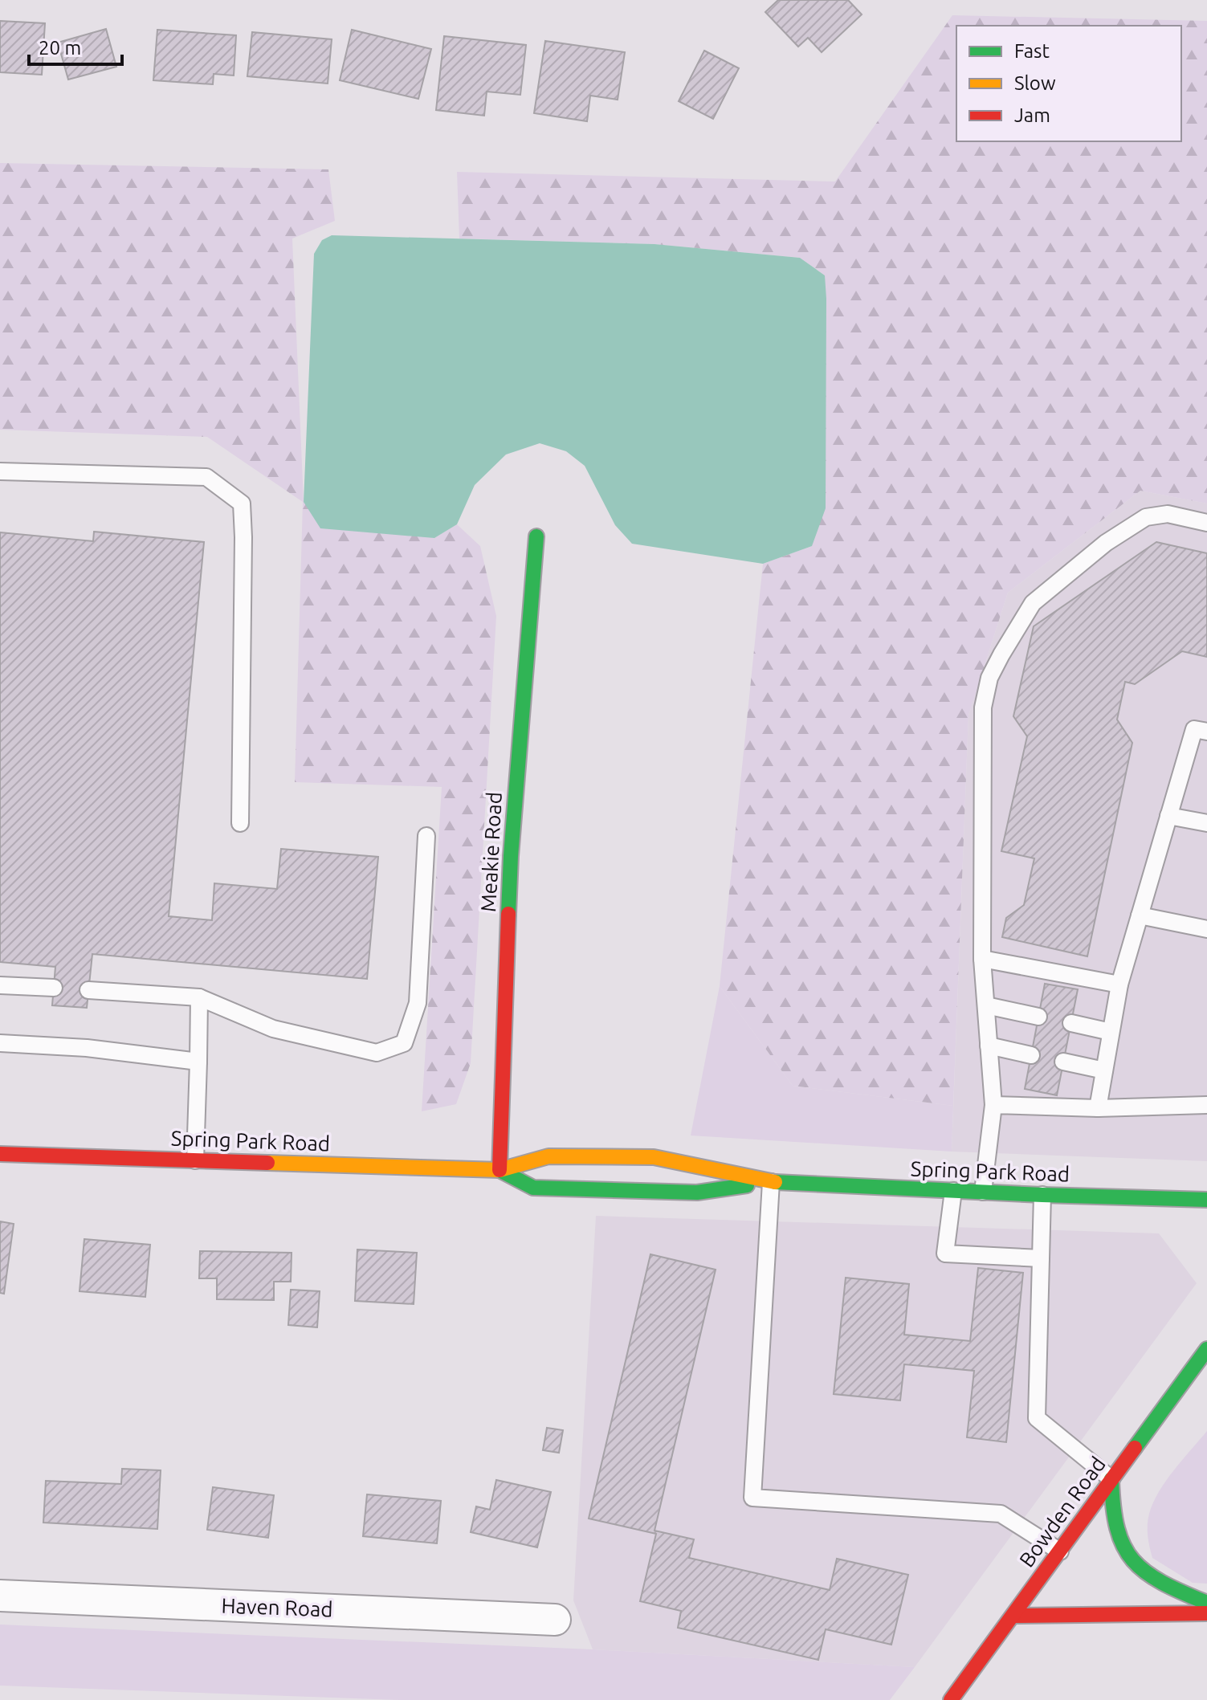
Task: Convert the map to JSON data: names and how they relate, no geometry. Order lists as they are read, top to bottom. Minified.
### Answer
{"streets":{"main road":["Meakie Road","Spring Park Road","Bowden Road"],"street":["Haven Road"]},"crossings":[["Meakie Road","Spring Park Road"]],"legend":["Fast","Slow","Jam"],"scale_bar":"20 m"}
